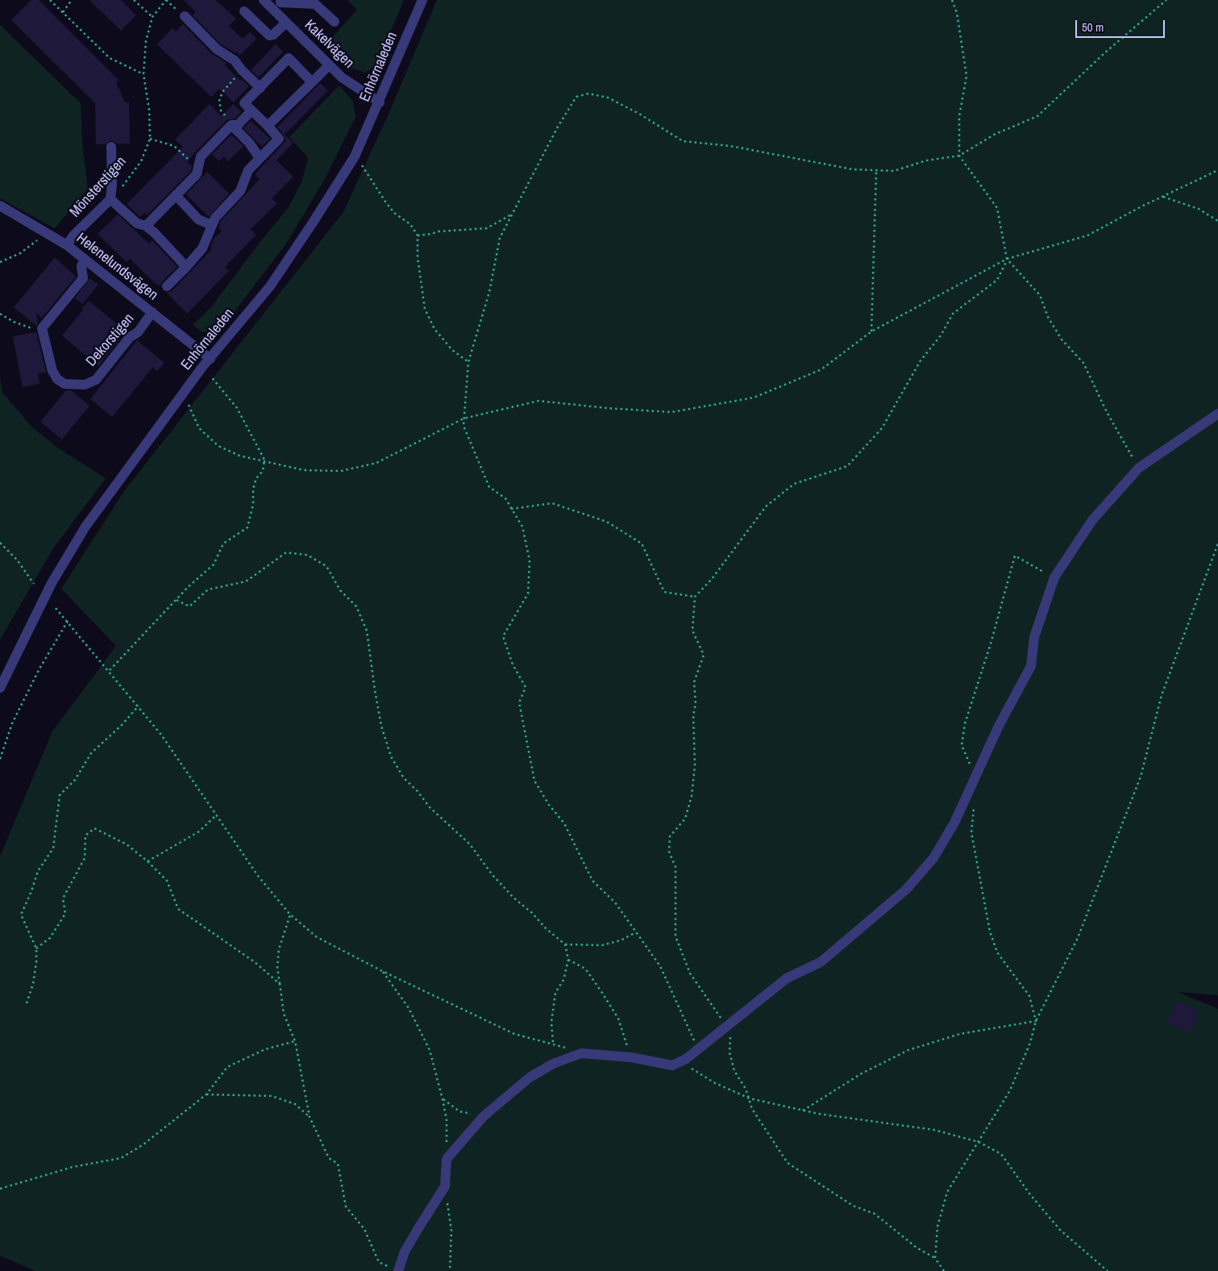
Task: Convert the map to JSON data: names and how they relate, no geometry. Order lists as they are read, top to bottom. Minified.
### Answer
{"streets":{"street":["Kakelvägen","Enhörnaleden","Mönsterstigen","Helenelundsvägen","Dekorstigen"]},"crossings":[["Kakelvägen","Enhörnaleden"],["Enhörnaleden","Helenelundsvägen"],["Mönsterstigen","Helenelundsvägen"],["Helenelundsvägen","Dekorstigen"]],"scale_bar":"50 m"}
